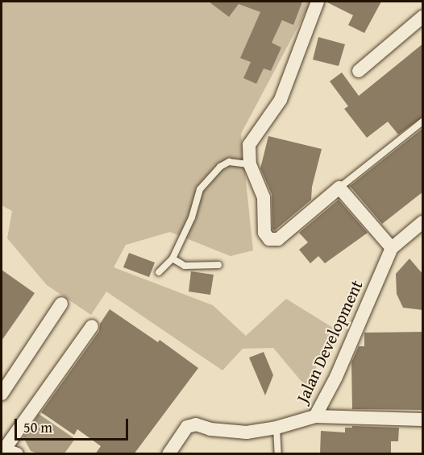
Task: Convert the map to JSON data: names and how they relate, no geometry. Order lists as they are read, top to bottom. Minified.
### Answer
{"streets":{"street":["Jalan Development"]},"scale_bar":"50 m"}
